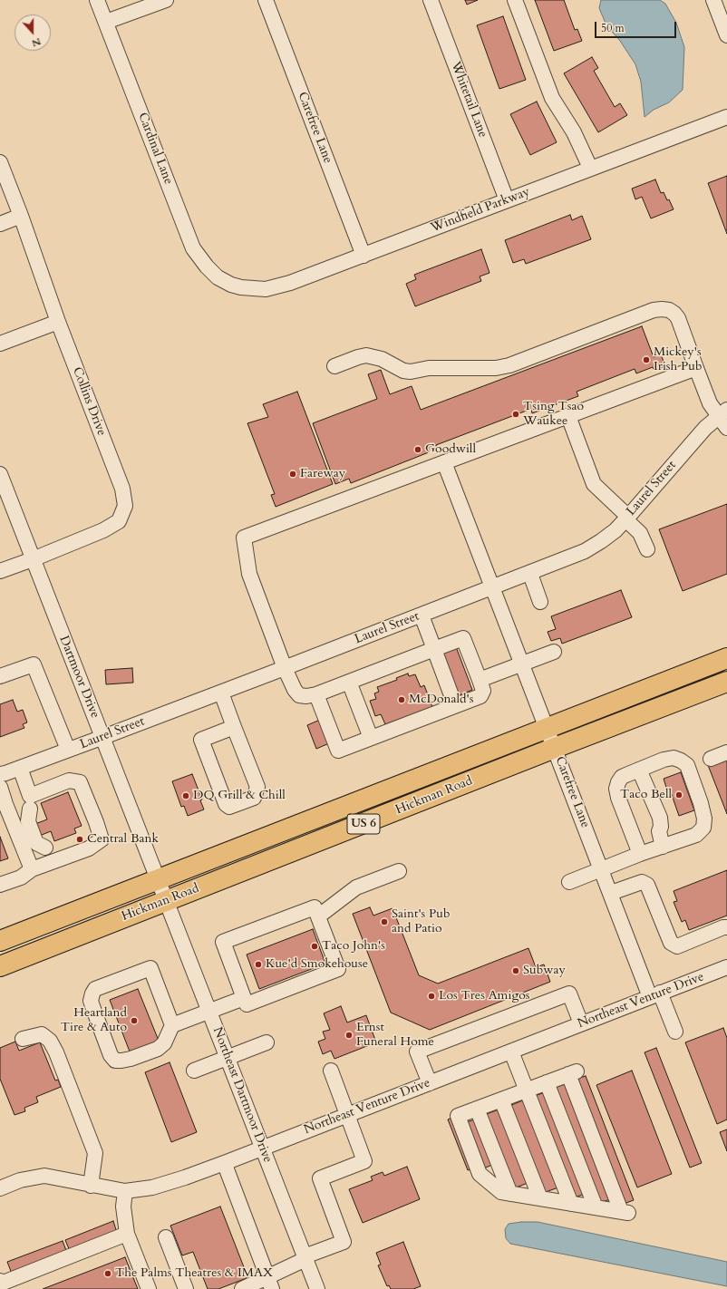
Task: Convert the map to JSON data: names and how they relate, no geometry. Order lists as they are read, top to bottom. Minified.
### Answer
{"streets":{"highway":["Hickman Road","US 6"],"street":["Whitetail Lane","Carefree Lane","Cardinal Lane","Windfield Parkway","Collins Drive","Laurel Street","Dartmoor Drive","Northeast Venture Drive","Northeast Dartmoor Drive"]},"crossings":[["Whitetail Lane","Windfield Parkway"],["Carefree Lane","Windfield Parkway"],["Carefree Lane","Laurel Street"],["Carefree Lane","Hickman Road"],["Carefree Lane","Northeast Venture Drive"],["Cardinal Lane","Windfield Parkway"],["Collins Drive","Dartmoor Drive"],["Laurel Street","Dartmoor Drive"],["Dartmoor Drive","Hickman Road"],["Dartmoor Drive","Northeast Dartmoor Drive"],["Hickman Road","Northeast Dartmoor Drive"],["Northeast Venture Drive","Northeast Dartmoor Drive"]],"places":["Mickey's Irish Pub","Tsing Tsao Waukee","Goodwill","Fareway","McDonald's","Taco Bell","DQ Grill & Chill","Central Bank","Saint's Pub and Patio","Taco John's","Kue'd Smokehouse","Subway","Los Tres Amigos","Heartland Tire & Auto","Ernst Funeral Home","The Palms Theatres & IMAX"],"scale_bar":"50 m","north":"bottom"}
